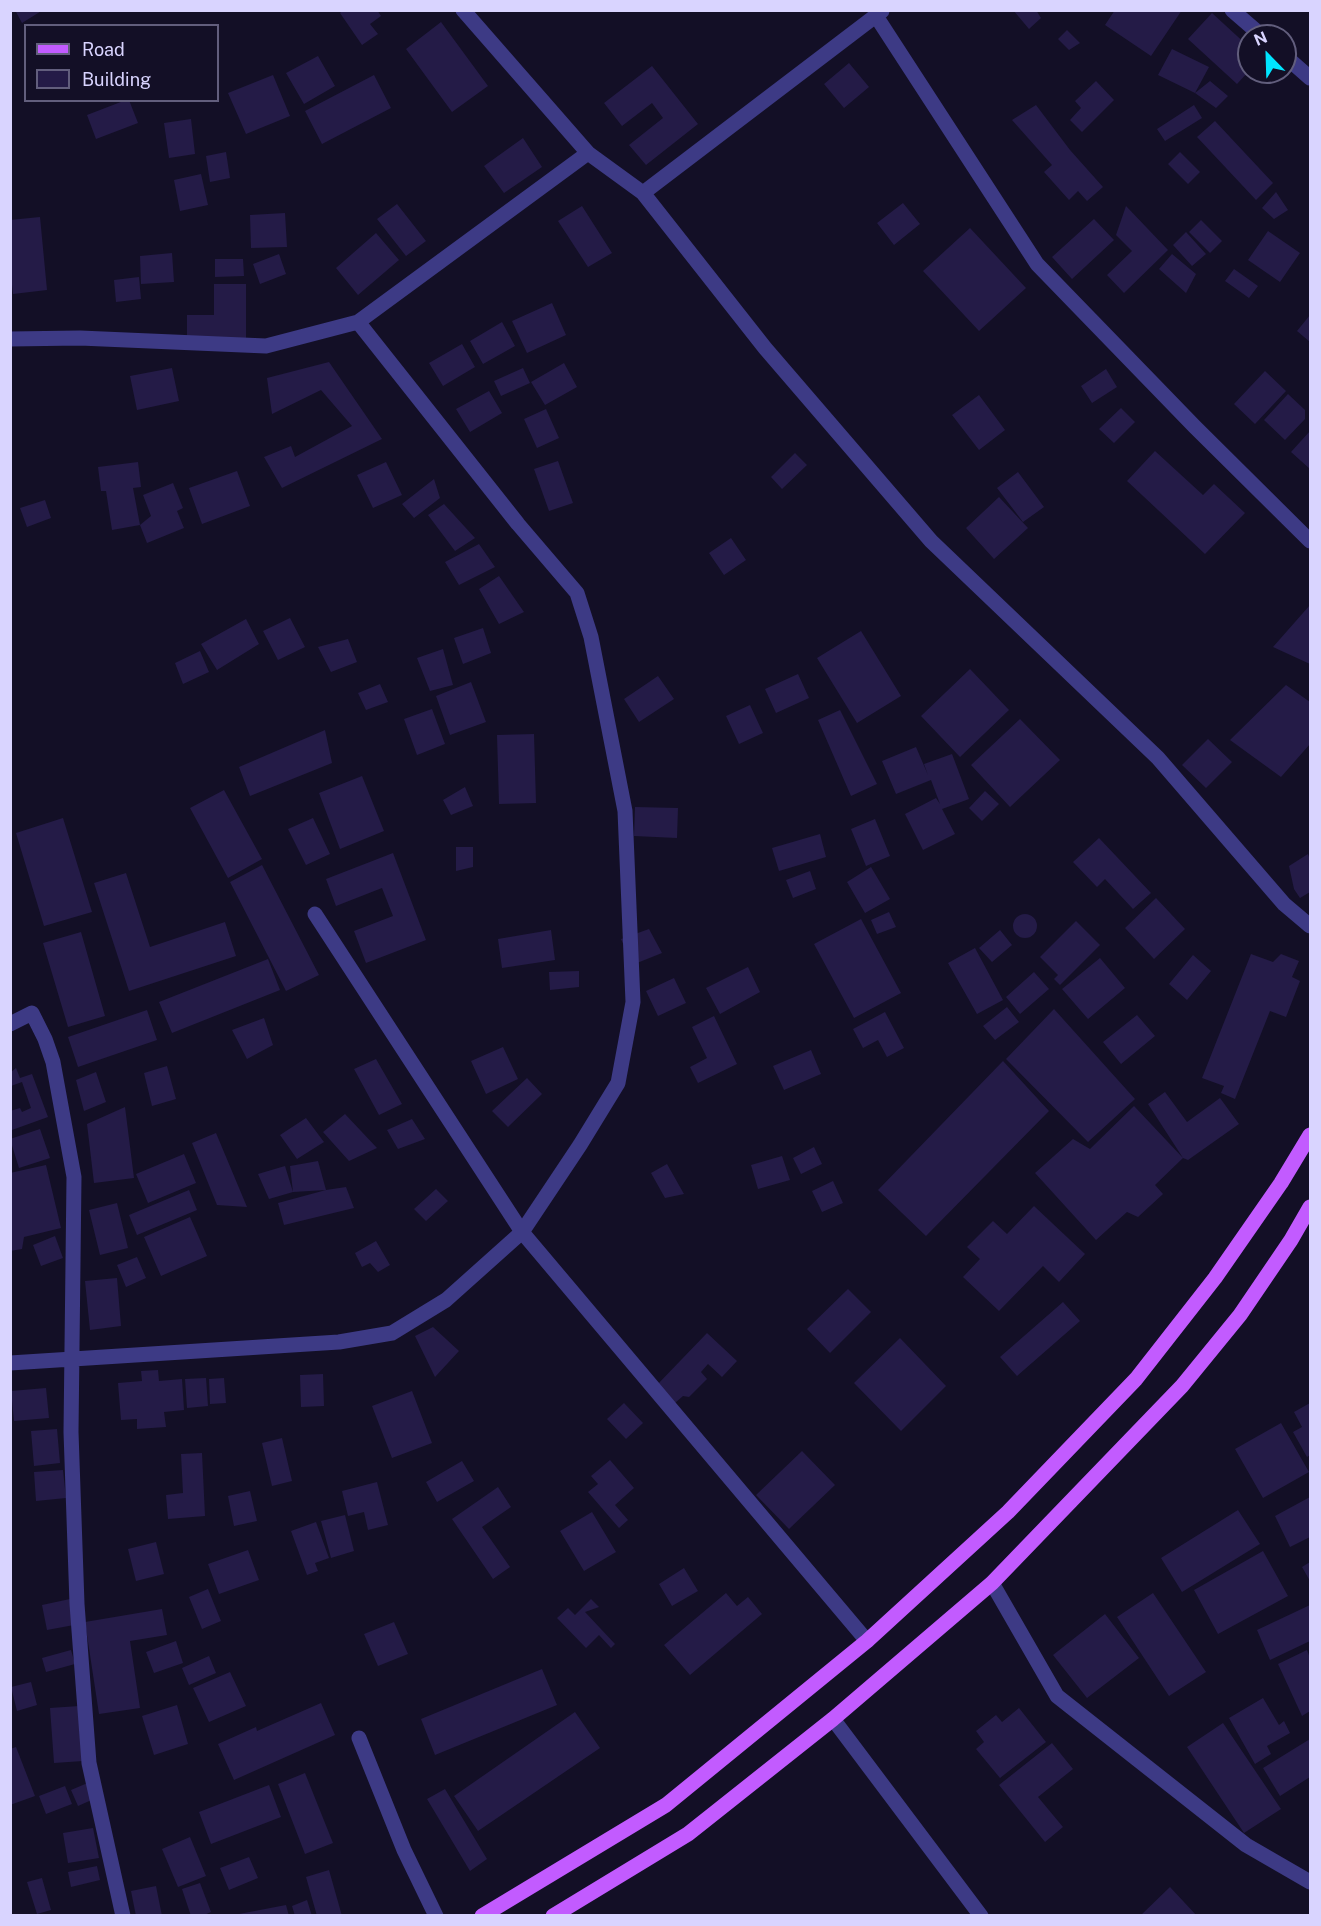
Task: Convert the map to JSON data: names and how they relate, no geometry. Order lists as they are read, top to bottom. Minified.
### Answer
{"legend":["Road","Building"],"north":"top left"}
